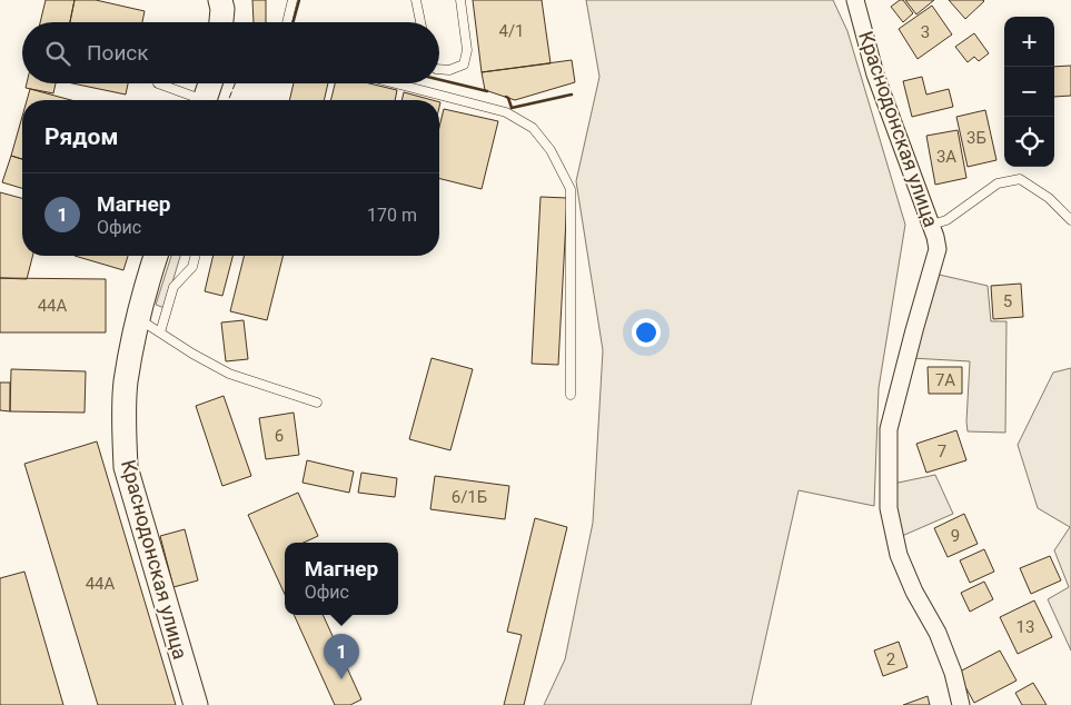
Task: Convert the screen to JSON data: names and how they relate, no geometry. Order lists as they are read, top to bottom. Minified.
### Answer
{"streets":{"street":["Краснодонская улица"]},"house_numbers":["4/1","3","3Б","3А","5","44А","7А","6","7","6/1Б","9","44А","13","2"],"page":{"map_buttons":["+","−"],"search":"Поиск","heading":"Рядом","list":[{"mark":"1","name":"Магнер","note":"Офис","value":"170 m"}],"popup":["Магнер","Офис"],"pins":"1"}}
